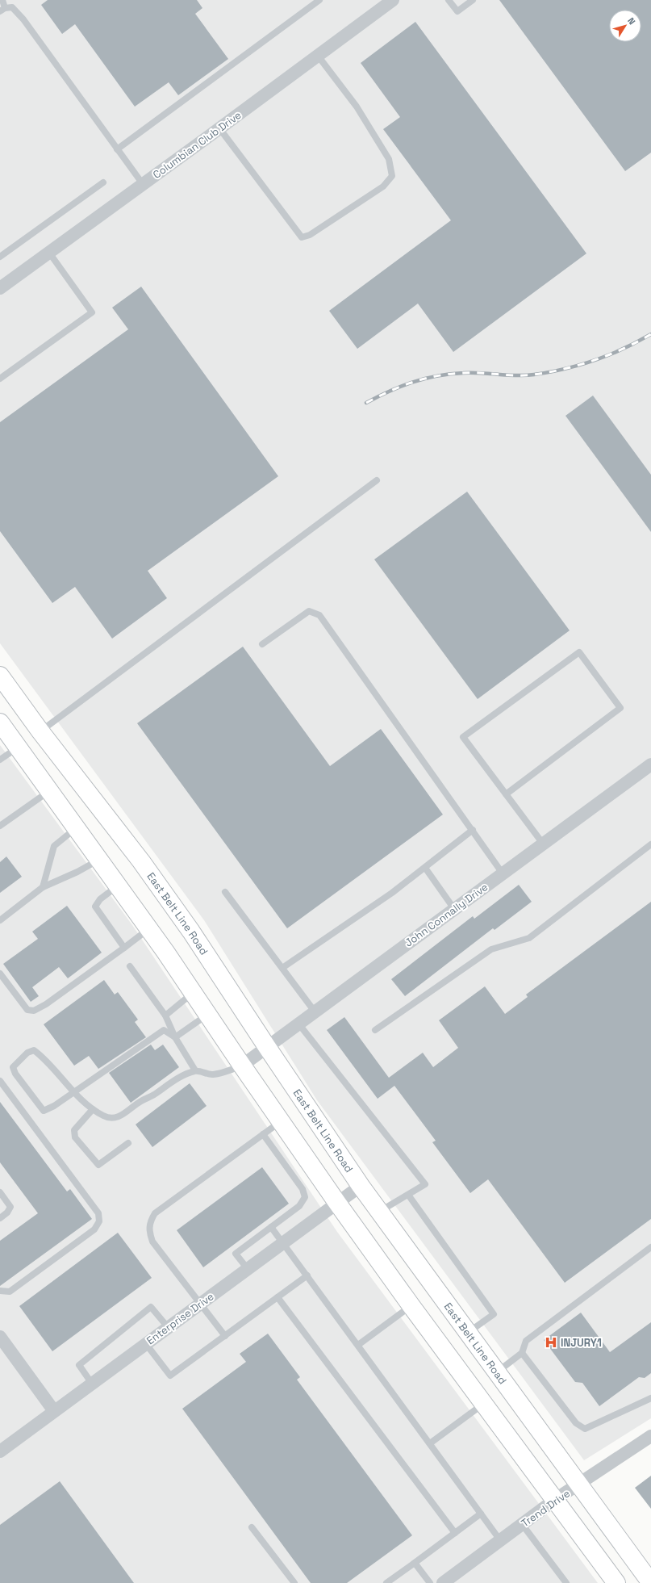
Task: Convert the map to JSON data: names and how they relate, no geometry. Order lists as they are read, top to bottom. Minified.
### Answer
{"streets":{"main road":["East Belt Line Road"],"street":["Columbian Club Drive","John Connally Drive","Enterprise Drive","Trend Drive"]},"crossings":[["East Belt Line Road","John Connally Drive"],["East Belt Line Road","Enterprise Drive"],["East Belt Line Road","Trend Drive"]],"places":{"hospital":["INJURY1"]},"north":"top right"}
